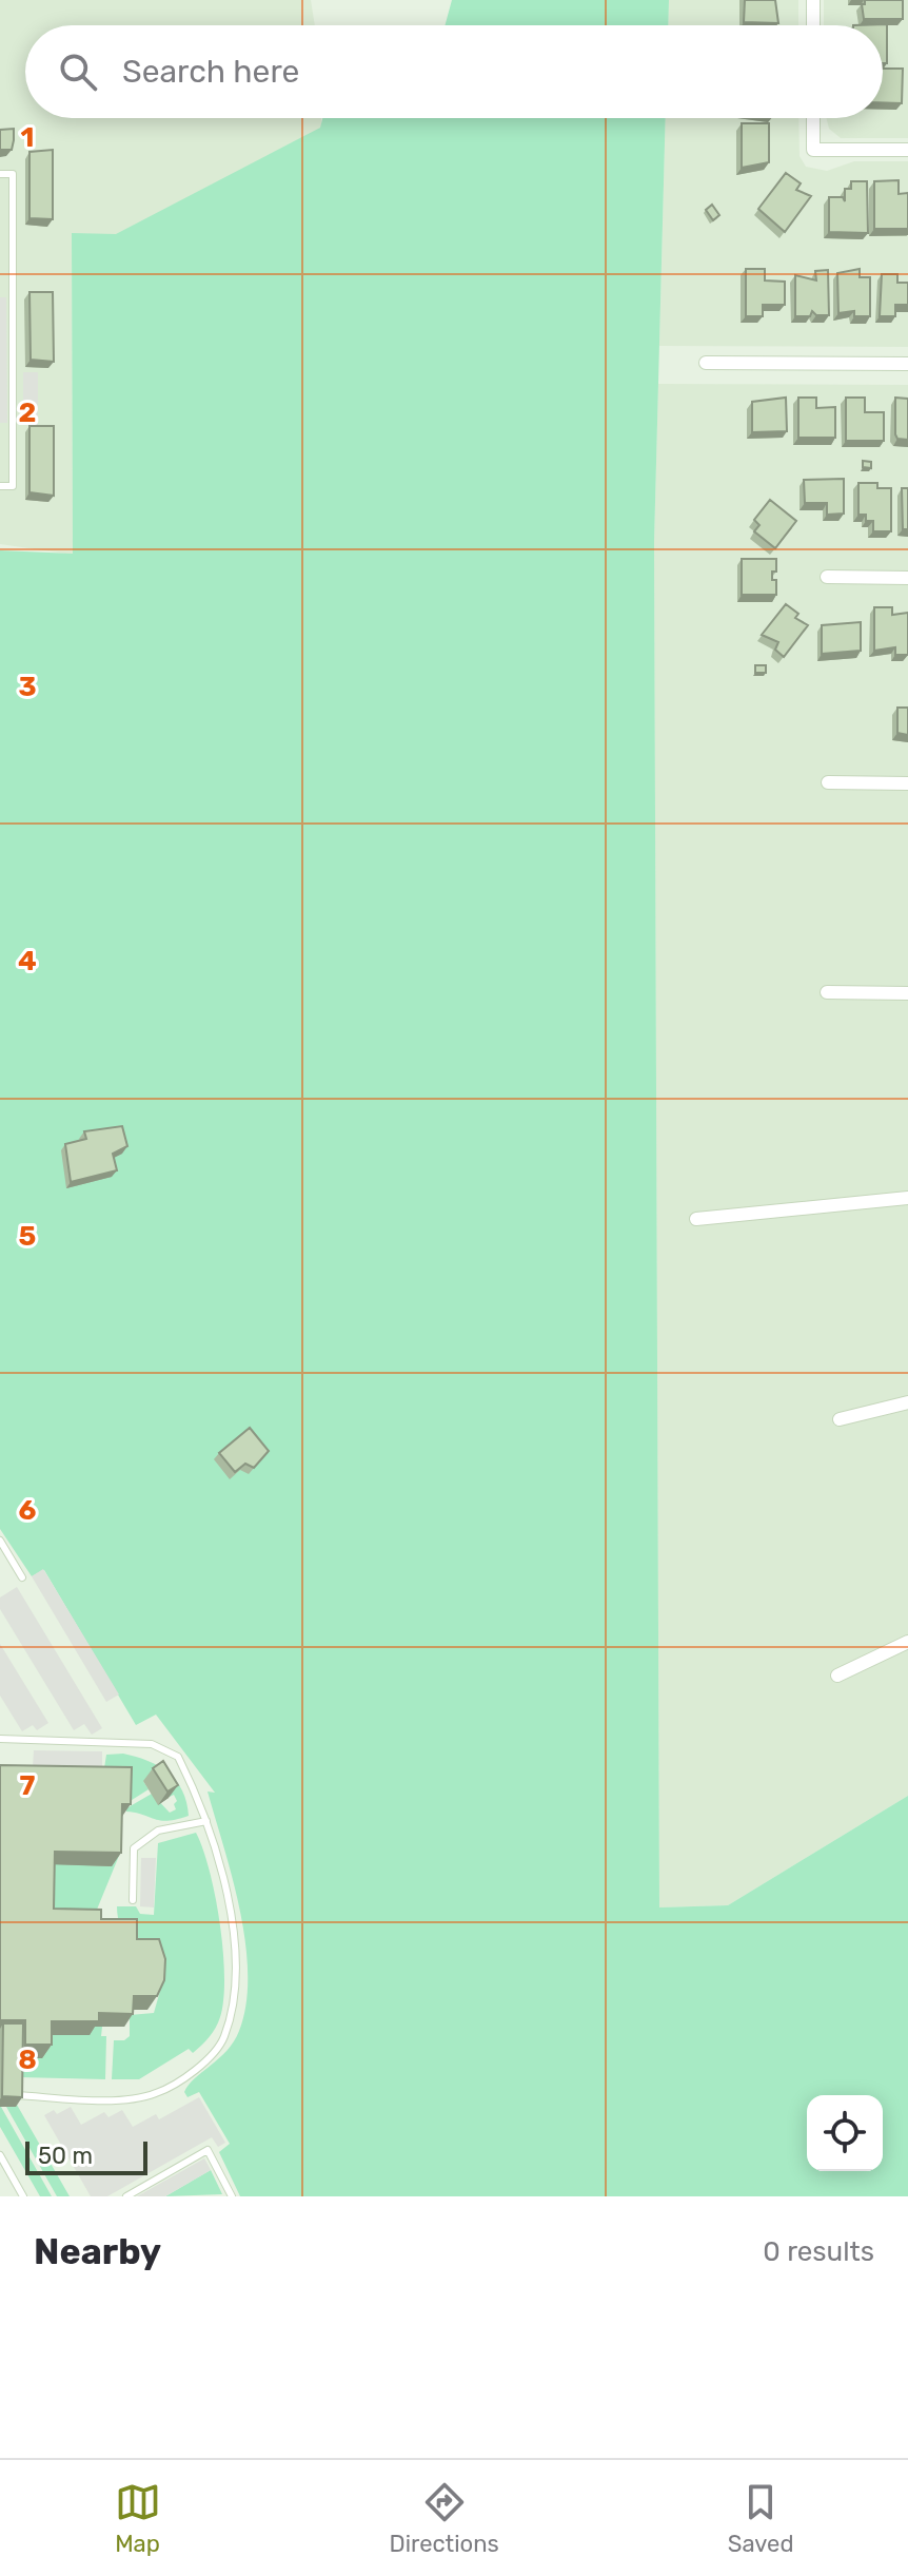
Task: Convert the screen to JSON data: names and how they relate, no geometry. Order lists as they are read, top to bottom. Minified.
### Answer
{"scale_bar":"50 m","page":{"search":"Search here","scale":"50 m","heading":["Nearby","0 results"],"nav":["Map","Directions","Saved"]},"grid":{"rows":["1","2","3","4","5","6","7","8"]}}
